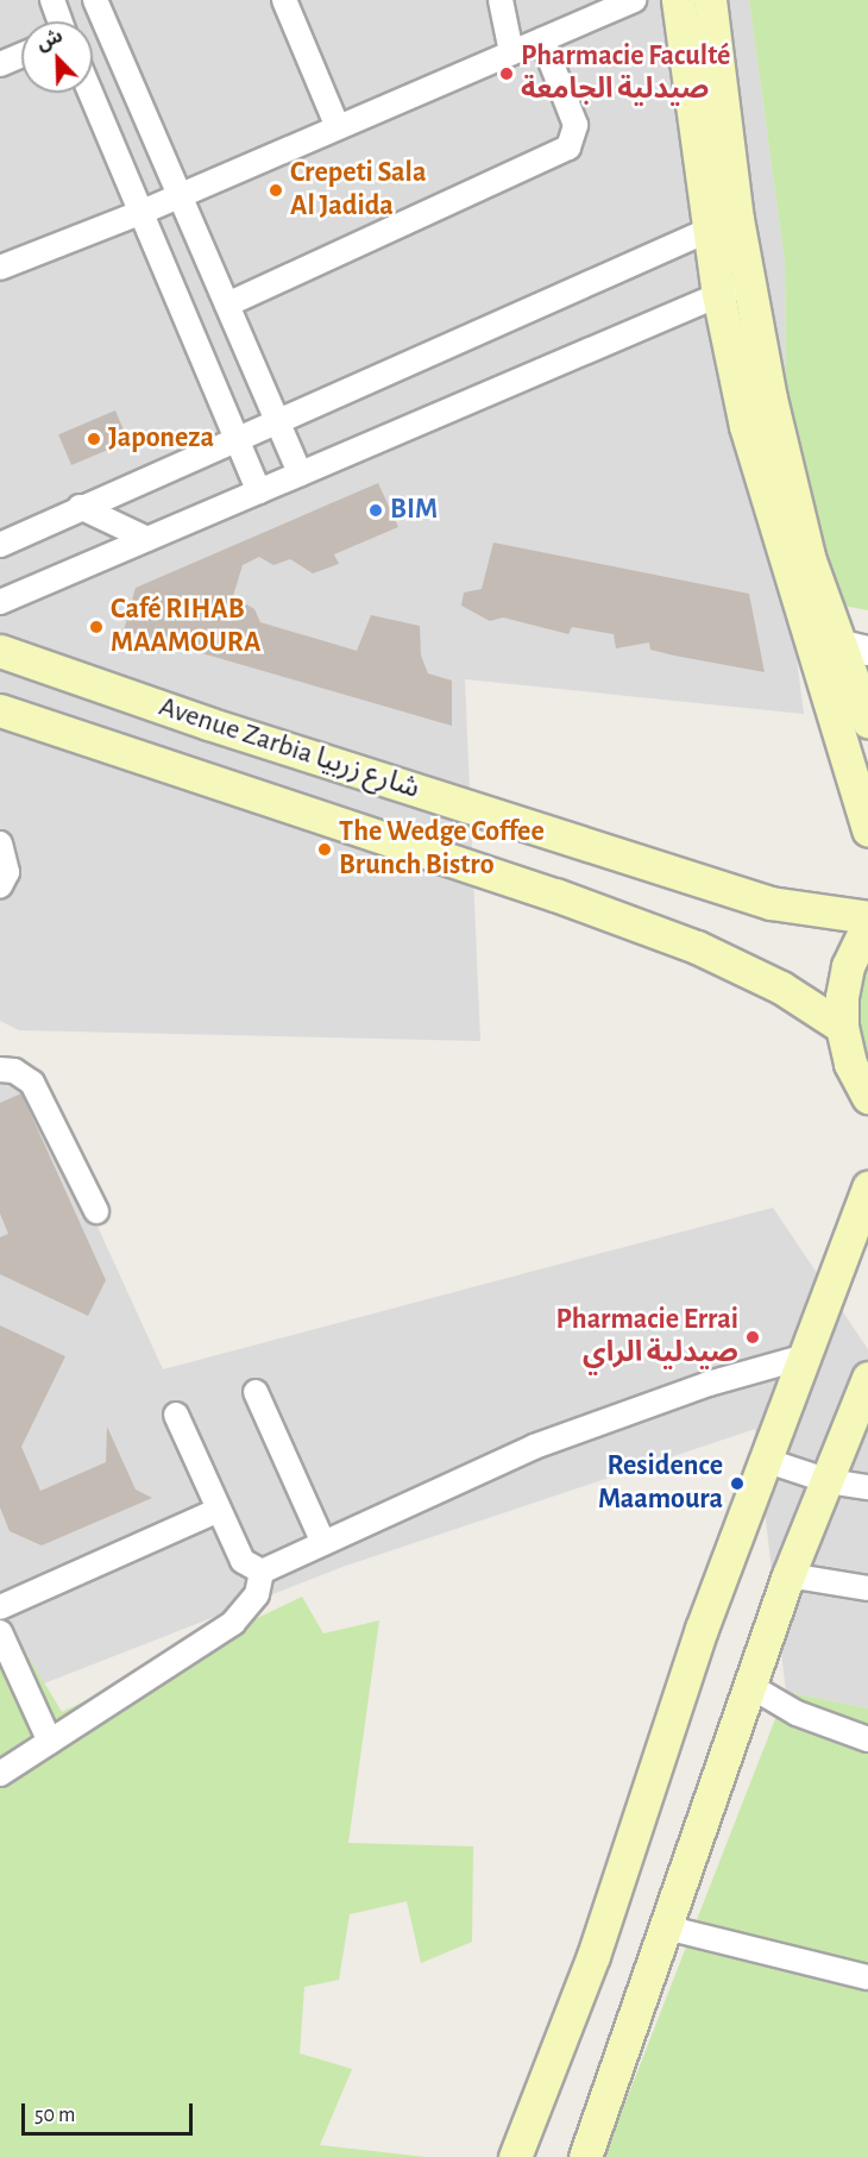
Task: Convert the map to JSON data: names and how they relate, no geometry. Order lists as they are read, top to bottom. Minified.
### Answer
{"streets":{"main road":["Avenue Zarbia شارع زربيا"]},"places":["Pharmacie Faculté صيدلية الجامعة","Crepeti Sala Al Jadida","Japoneza","BIM","Café RIHAB MAAMOURA","The Wedge Coffee Brunch Bistro","Pharmacie Errai صيدلية الراي","Residence Maamoura"],"scale_bar":"50 m","north":"top left"}
